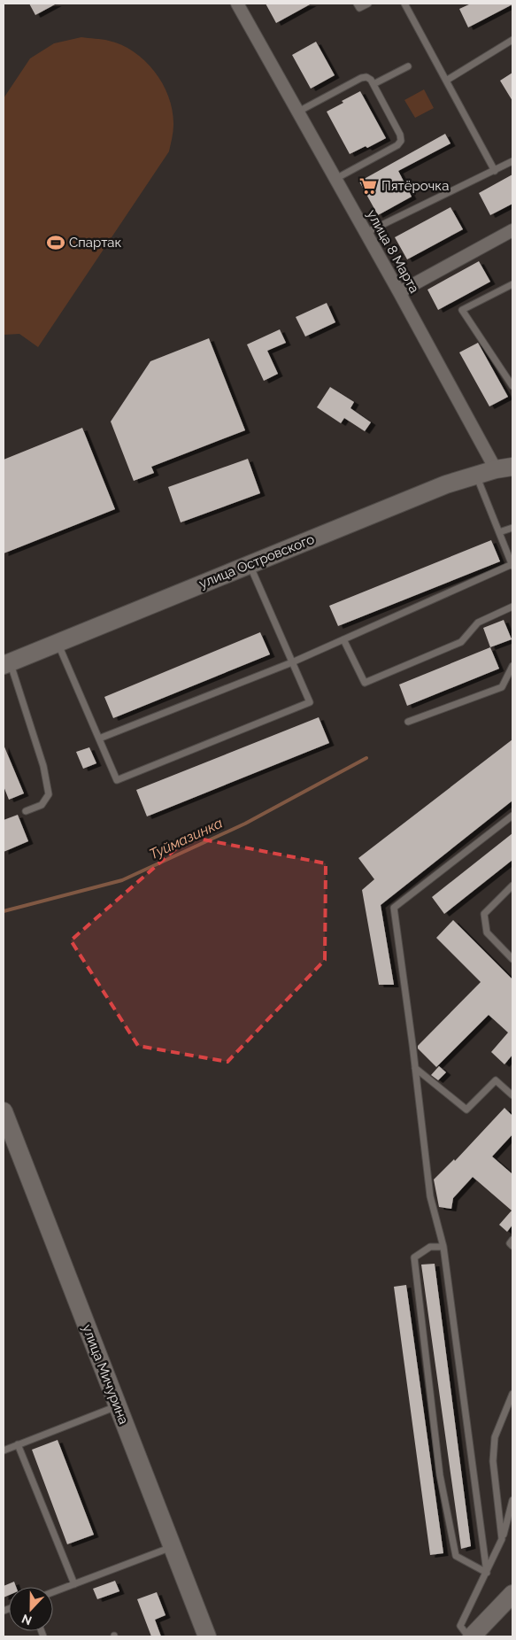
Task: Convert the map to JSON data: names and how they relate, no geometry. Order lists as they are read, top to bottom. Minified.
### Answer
{"streets":{"street":["улица 8 Марта","улица Островского","улица Мичурина"]},"crossings":[["улица 8 Марта","улица Островского"]],"water":["Туймазинка"],"places":{"supermarket":["Пятёрочка"],"sports":["Спартак"]},"north":"bottom"}
